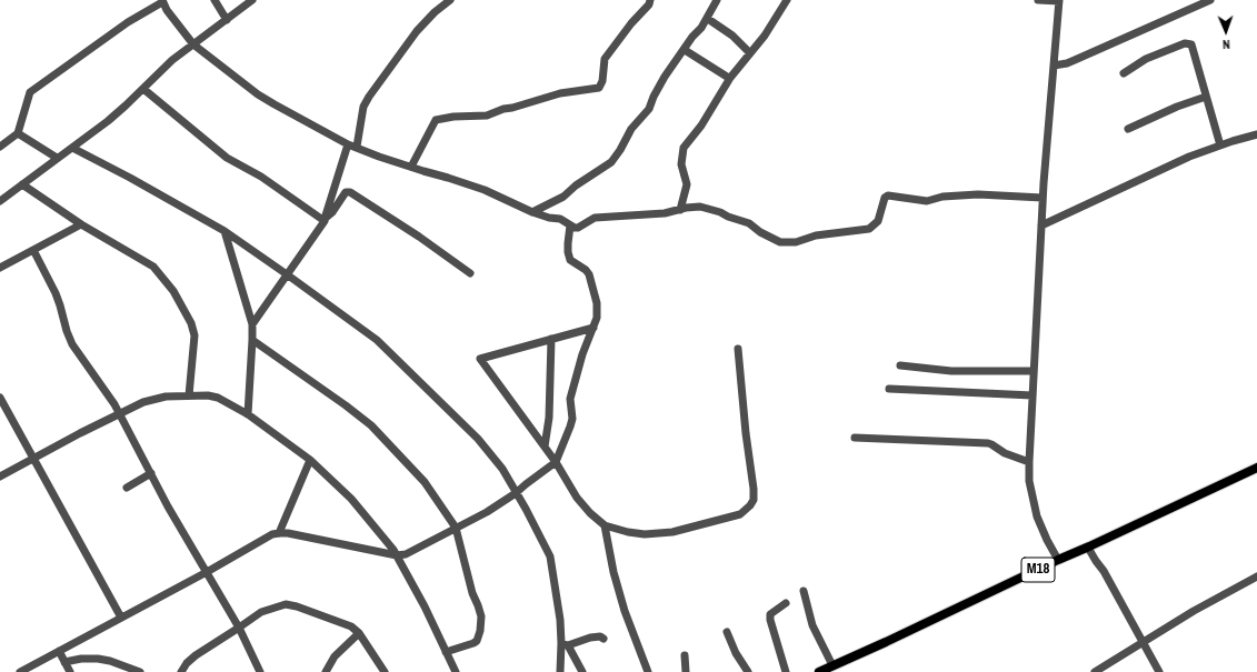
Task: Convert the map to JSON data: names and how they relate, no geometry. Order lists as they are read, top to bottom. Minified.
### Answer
{"streets":{"main road":["M18"]},"north":"bottom"}
